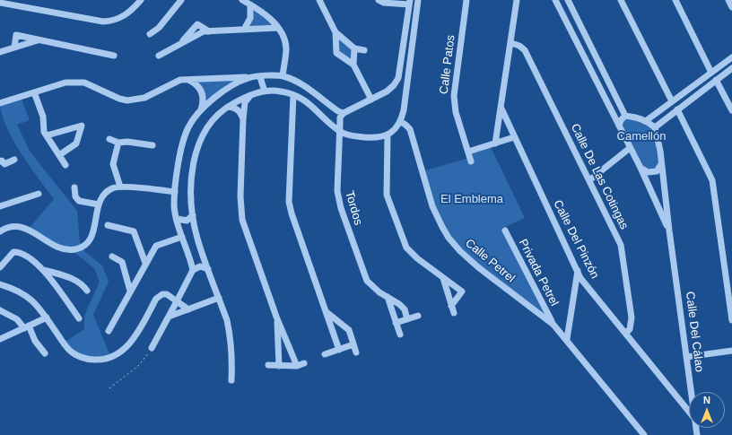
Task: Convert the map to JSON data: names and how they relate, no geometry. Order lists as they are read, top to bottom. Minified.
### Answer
{"streets":{"street":["Calle Patos","Calle De Las Cotingas","Tordos","Calle Del Pinzón","Calle Petrel","Privada Petrel","Calle Del Cálao"]},"crossings":[["Calle De Las Cotingas","Calle Del Pinzón"],["Calle Petrel","Privada Petrel"]],"parks":["Camellón","El Emblema"],"north":"top"}
